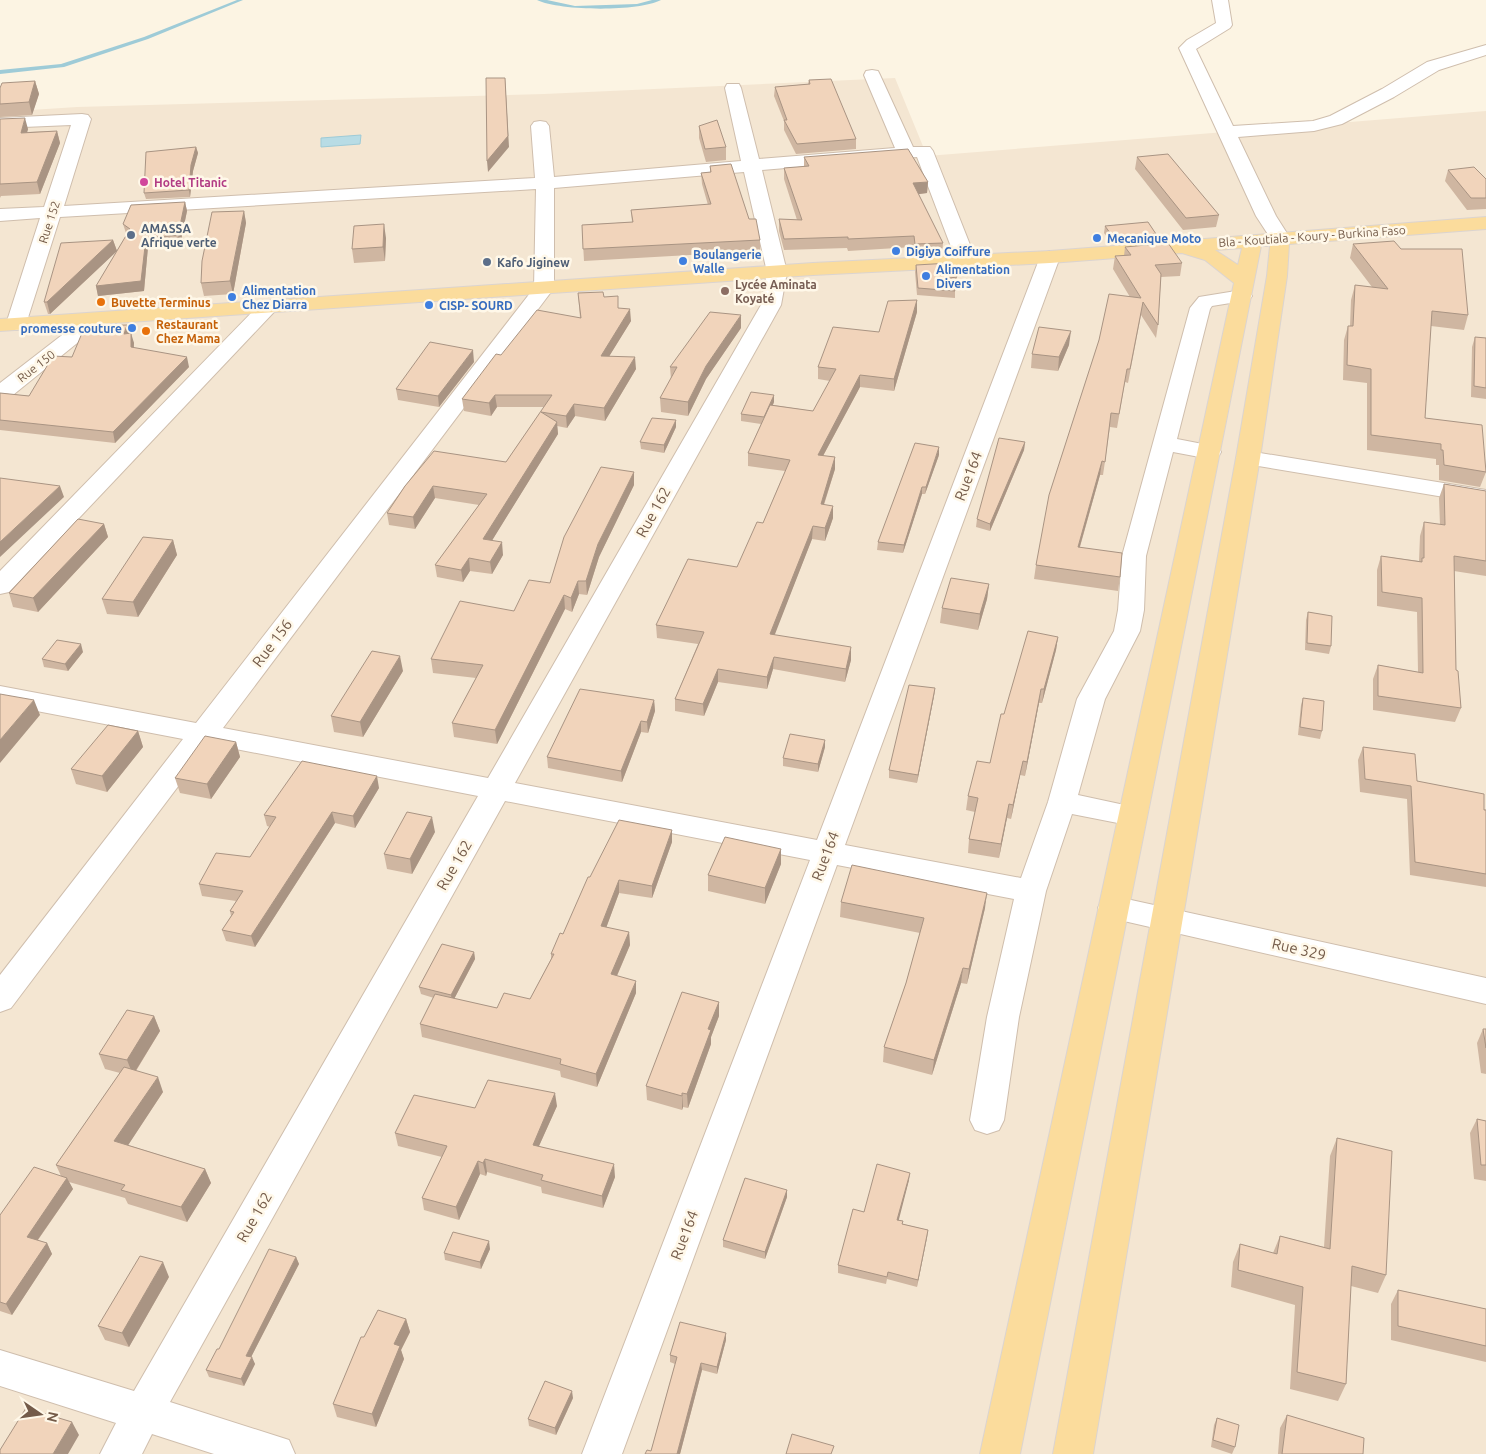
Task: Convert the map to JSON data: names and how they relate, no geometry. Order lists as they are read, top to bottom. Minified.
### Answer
{"streets":{"main road":["Bla - Koutiala - Koury - Burkina Faso"],"street":["Rue 152","Rue 150","Rue164","Rue 162","Rue 156","Rue 329"]},"crossings":[["Rue 152","Bla - Koutiala - Koury - Burkina Faso"],["Bla - Koutiala - Koury - Burkina Faso","Rue 150"],["Bla - Koutiala - Koury - Burkina Faso","Rue164"],["Bla - Koutiala - Koury - Burkina Faso","Rue 162"],["Bla - Koutiala - Koury - Burkina Faso","Rue 156"]],"places":["Hotel Titanic","AMASSA Afrique verte","Mecanique Moto","Digiya Coiffure","Boulangerie Walle","Kafo Jiginew","Alimentation Divers","Lycée Aminata Koyaté","Alimentation Chez Diarra","Buvette Terminus","CISP- SOURD","promesse couture","Restaurant Chez Mama"],"north":"right"}
